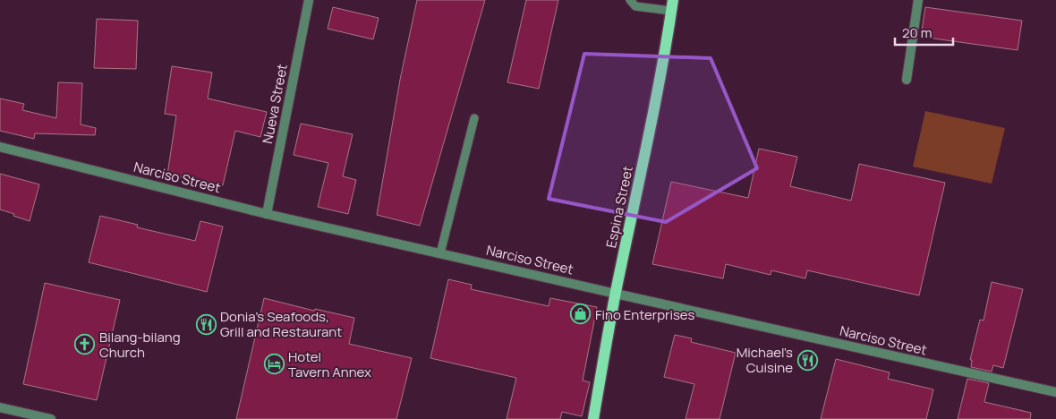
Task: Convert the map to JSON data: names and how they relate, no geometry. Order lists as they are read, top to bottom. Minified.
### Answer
{"streets":{"main road":["Espina Street"],"street":["Nueva Street","Narciso Street"]},"crossings":[["Nueva Street","Narciso Street"],["Narciso Street","Espina Street"]],"places":{"shop":["Fino Enterprises"],"restaurant":["Donia's Seafoods, Grill and Restaurant","Michael's Cuisine"],"church":["Bilang-bilang Church"],"hotel":["Hotel Tavern Annex"]},"scale_bar":"20 m"}
